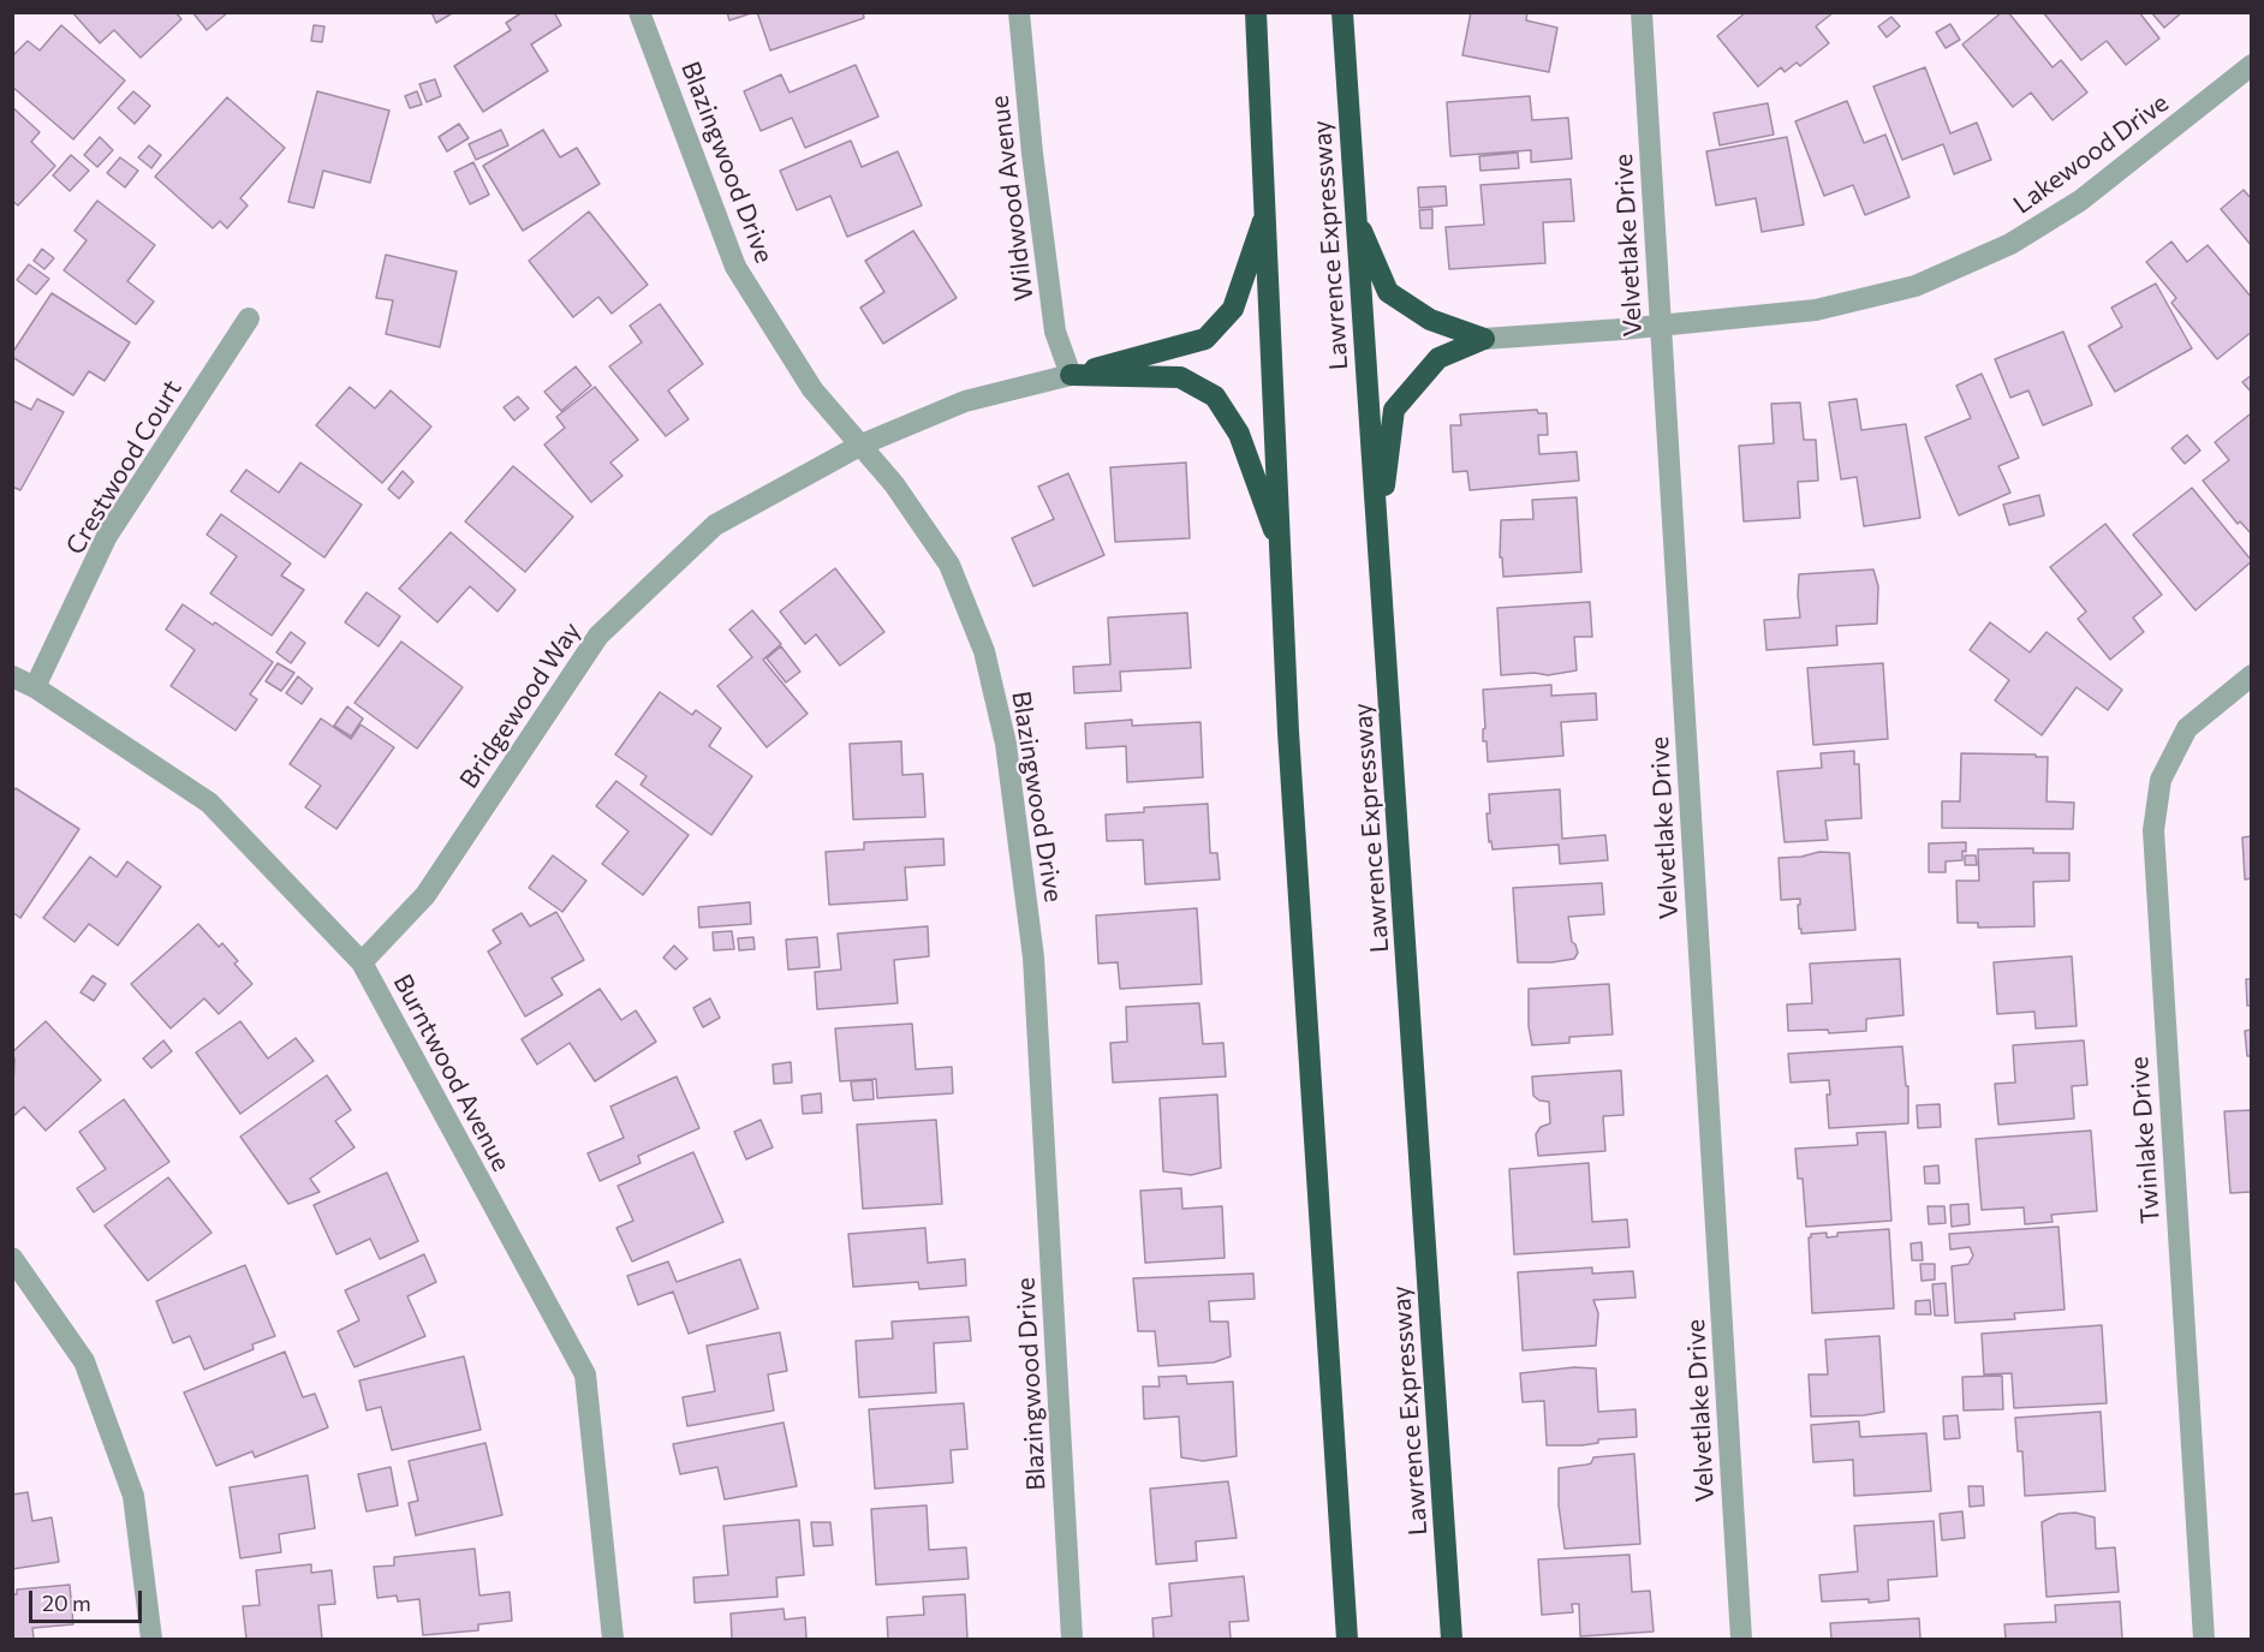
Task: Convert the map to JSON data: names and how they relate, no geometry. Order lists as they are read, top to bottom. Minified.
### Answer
{"streets":{"highway":["Lawrence Expressway"],"street":["Lakewood Drive","Blazingwood Drive","Wildwood Avenue","Velvetlake Drive","Crestwood Court","Bridgewood Way","Burntwood Avenue","Twinlake Drive"]},"crossings":[["Lakewood Drive","Velvetlake Drive"],["Blazingwood Drive","Bridgewood Way"],["Wildwood Avenue","Bridgewood Way"],["Crestwood Court","Burntwood Avenue"],["Bridgewood Way","Burntwood Avenue"]],"scale_bar":"20 m"}
